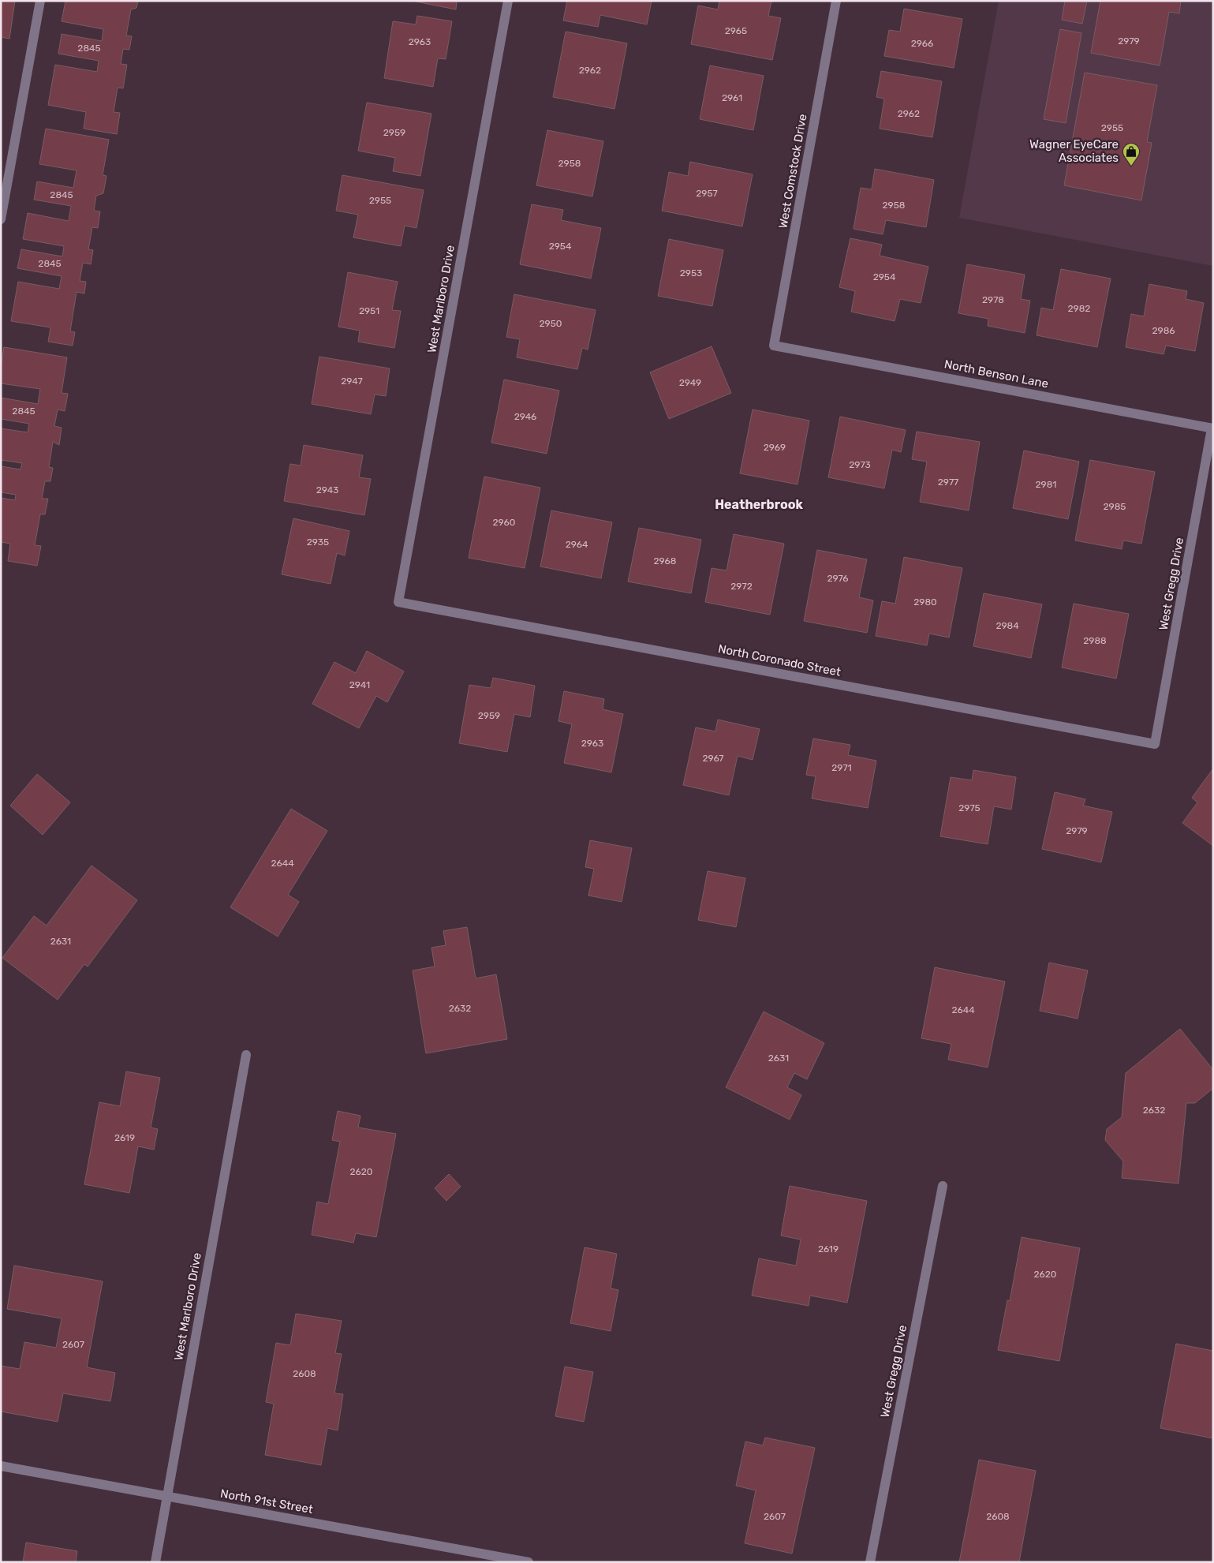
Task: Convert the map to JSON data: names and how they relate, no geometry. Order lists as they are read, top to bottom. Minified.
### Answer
{"streets":{"street":["West Comstock Drive","West Marlboro Drive","North Benson Lane","West Gregg Drive","North Coronado Street","North 91st Street"]},"crossings":[["West Comstock Drive","North Benson Lane"],["West Marlboro Drive","North Coronado Street"],["West Marlboro Drive","North 91st Street"],["North Benson Lane","West Gregg Drive"],["West Gregg Drive","North Coronado Street"]],"districts":["Heatherbrook"],"places":{"shop":["Wagner EyeCare Associates"]},"house_numbers":["2965","2979","2963","2966","2845","2962","2961","2962","2955","2959","2958","2957","2845","2955","2958","2954","2845","2953","2954","2978","2982","2951","2950","2986","2947","2949","2845","2946","2969","2973","2977","2981","2943","2985","2960","2935","2964","2968","2976","2972","2980","2984","2988","2941","2959","2963","2967","2971","2975","2979","2644","2631","2632","2644","2631","2632","2619","2620","2619","2620","2607","2608","2607","2608"]}
